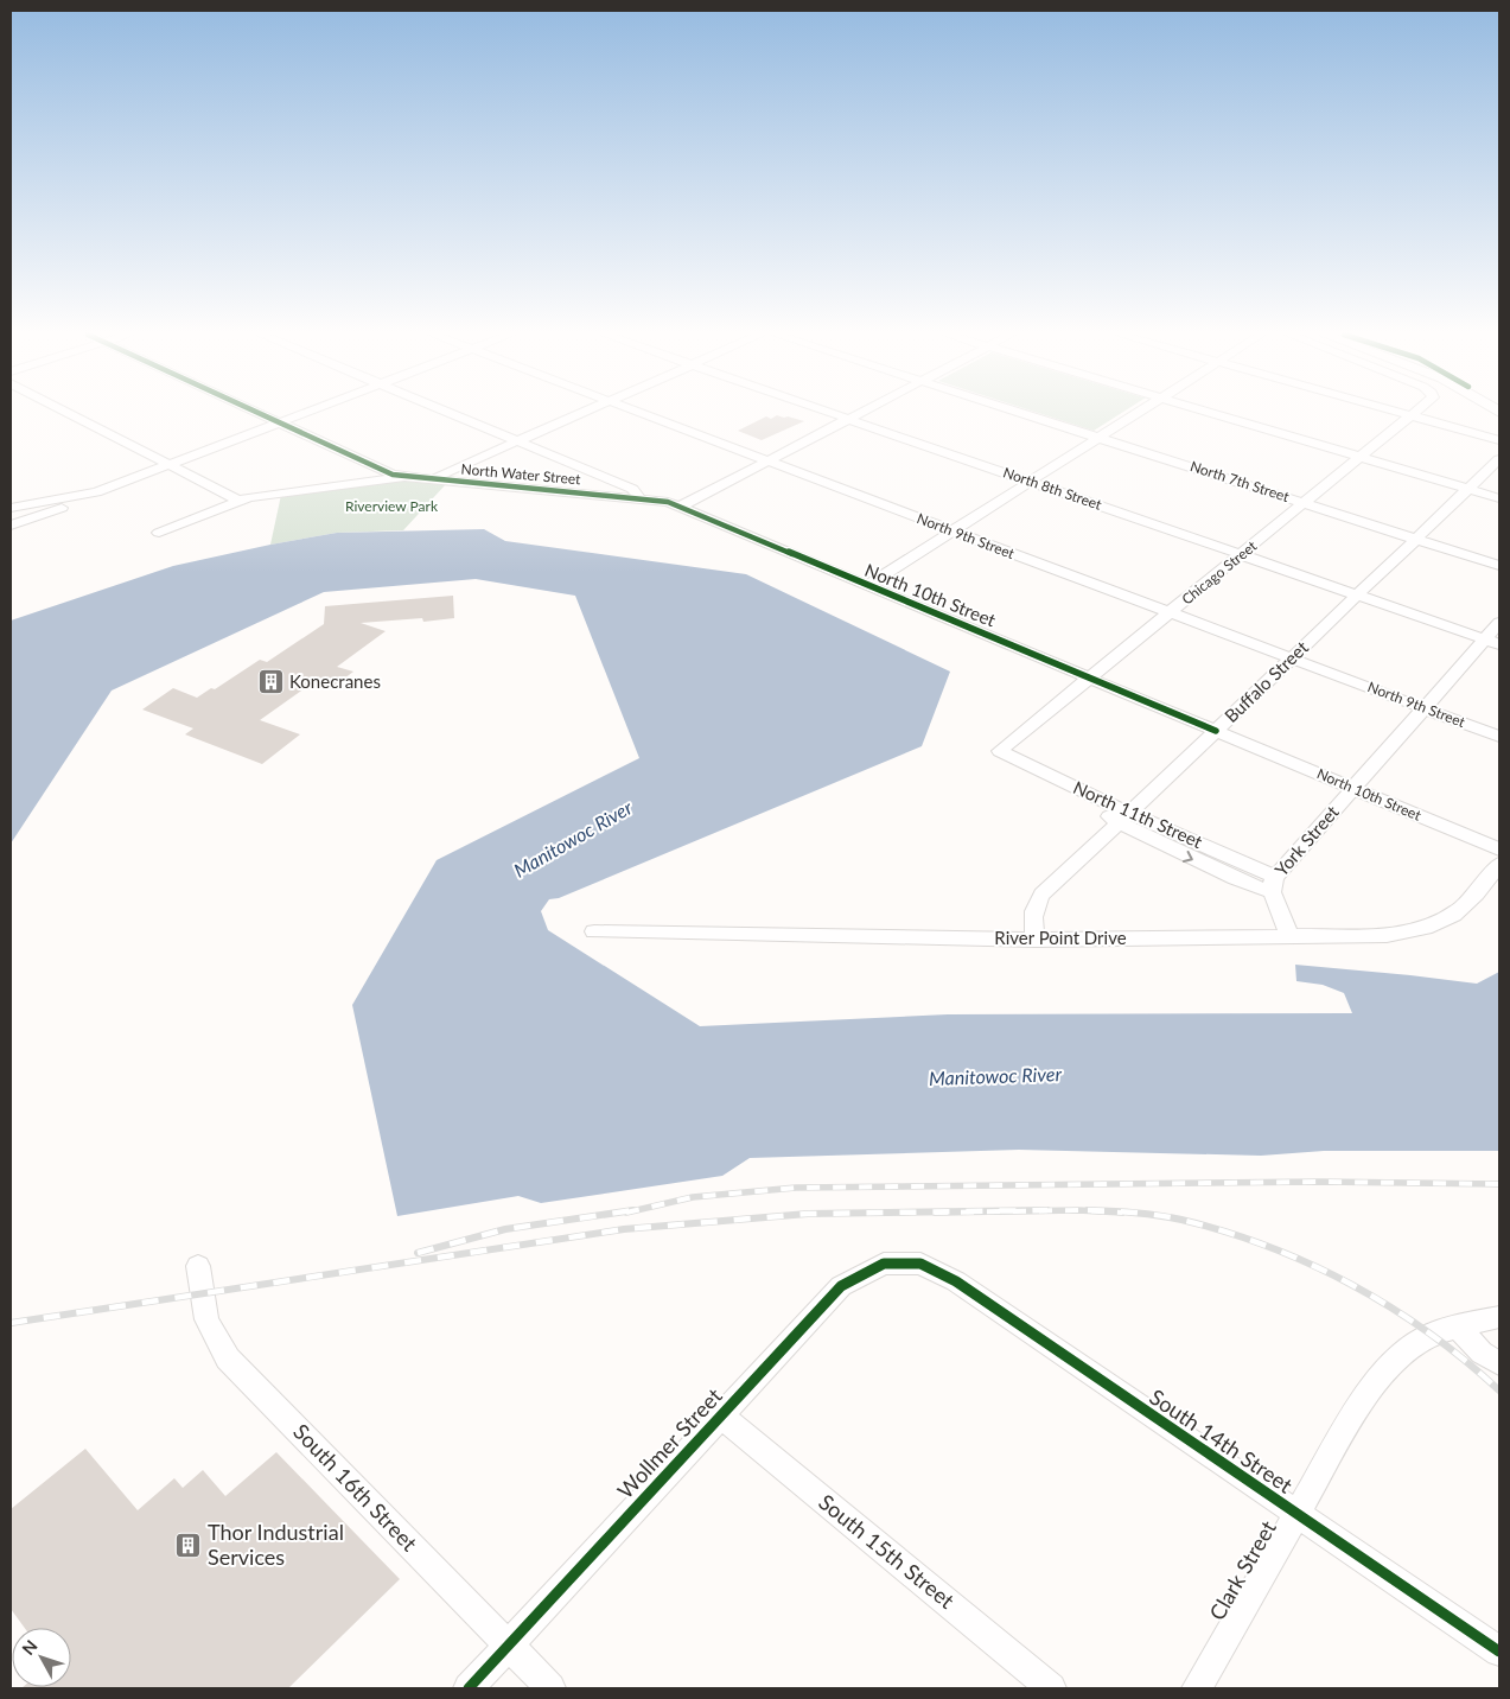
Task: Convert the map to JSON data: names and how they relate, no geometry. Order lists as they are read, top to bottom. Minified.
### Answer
{"streets":{"street":["North Water Street","North 7th Street","North 8th Street","North 9th Street","Chicago Street","North 10th Street","Buffalo Street","North 11th Street","York Street","River Point Drive","South 14th Street","Wollmer Street","South 16th Street","South 15th Street","Clark Street"]},"crossings":[["North Water Street","North 10th Street"],["North 7th Street","Chicago Street"],["North 7th Street","Buffalo Street"],["North 8th Street","Chicago Street"],["North 8th Street","Buffalo Street"],["North 8th Street","York Street"],["North 9th Street","Chicago Street"],["North 9th Street","Buffalo Street"],["North 9th Street","York Street"],["Chicago Street","North 10th Street"],["Chicago Street","North 11th Street"],["North 10th Street","Buffalo Street"],["North 10th Street","York Street"],["Buffalo Street","North 11th Street"],["Buffalo Street","River Point Drive"],["North 11th Street","York Street"],["York Street","River Point Drive"],["South 14th Street","Wollmer Street"],["South 14th Street","Clark Street"],["Wollmer Street","South 16th Street"],["Wollmer Street","South 15th Street"]],"water":["Manitowoc River"],"parks":["Riverview Park"],"places":{"building":["Konecranes","Thor Industrial Services"]},"north":"top left"}
